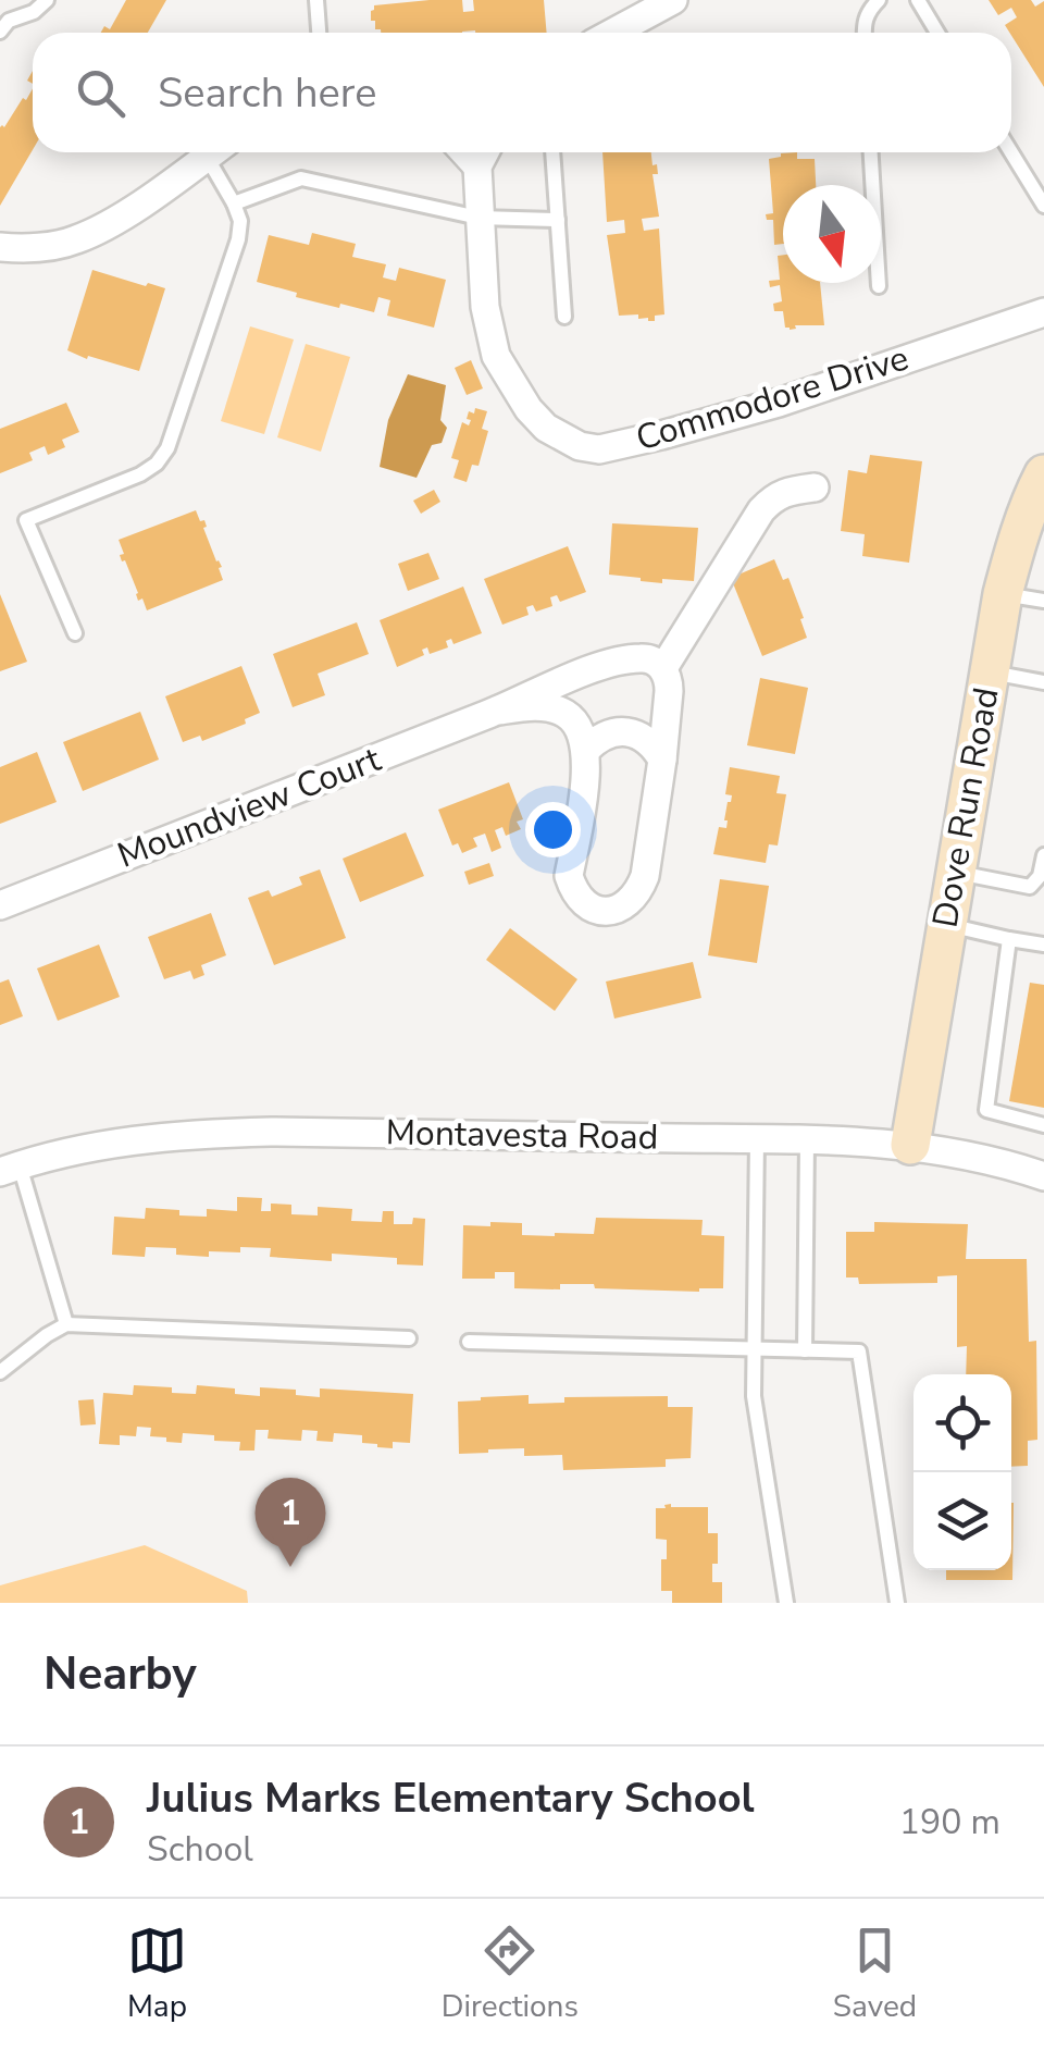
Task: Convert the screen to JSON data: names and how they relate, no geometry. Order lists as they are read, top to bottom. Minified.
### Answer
{"streets":{"street":["Commodore Drive","Moundview Court","Dove Run Road","Montavesta Road"]},"crossings":[["Dove Run Road","Montavesta Road"]],"north":"bottom","page":{"search":"Search here","pins":"1","heading":"Nearby","list":[{"mark":"1","name":"Julius Marks Elementary School","note":"School","value":"190 m"}],"nav":["Map","Directions","Saved"]}}
